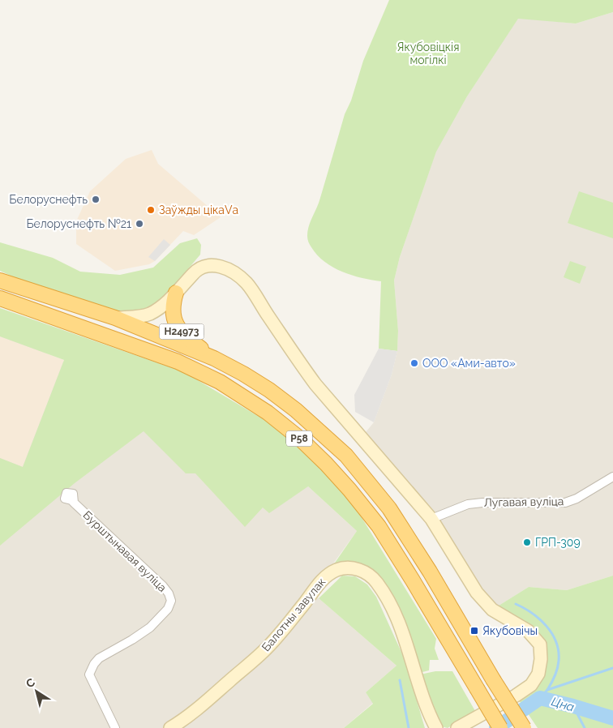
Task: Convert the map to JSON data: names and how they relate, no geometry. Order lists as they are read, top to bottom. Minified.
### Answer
{"streets":{"highway":["Н24973","Р58"],"main road":["Балотны завулак"],"street":["Лугавая вуліца","Бурштынавая вуліца"]},"crossings":[["Н24973","Р58"],["Н24973","Лугавая вуліца"]],"water":["Цна"],"parks":["Якубовіцкія могілкі"],"places":{"other":["Белоруснефть","Заўжды цікаVа","Белоруснефть №21","ООО «Ами-авто»","ГРП-309"],"transit":["Якубовічы"]},"north":"top left"}
